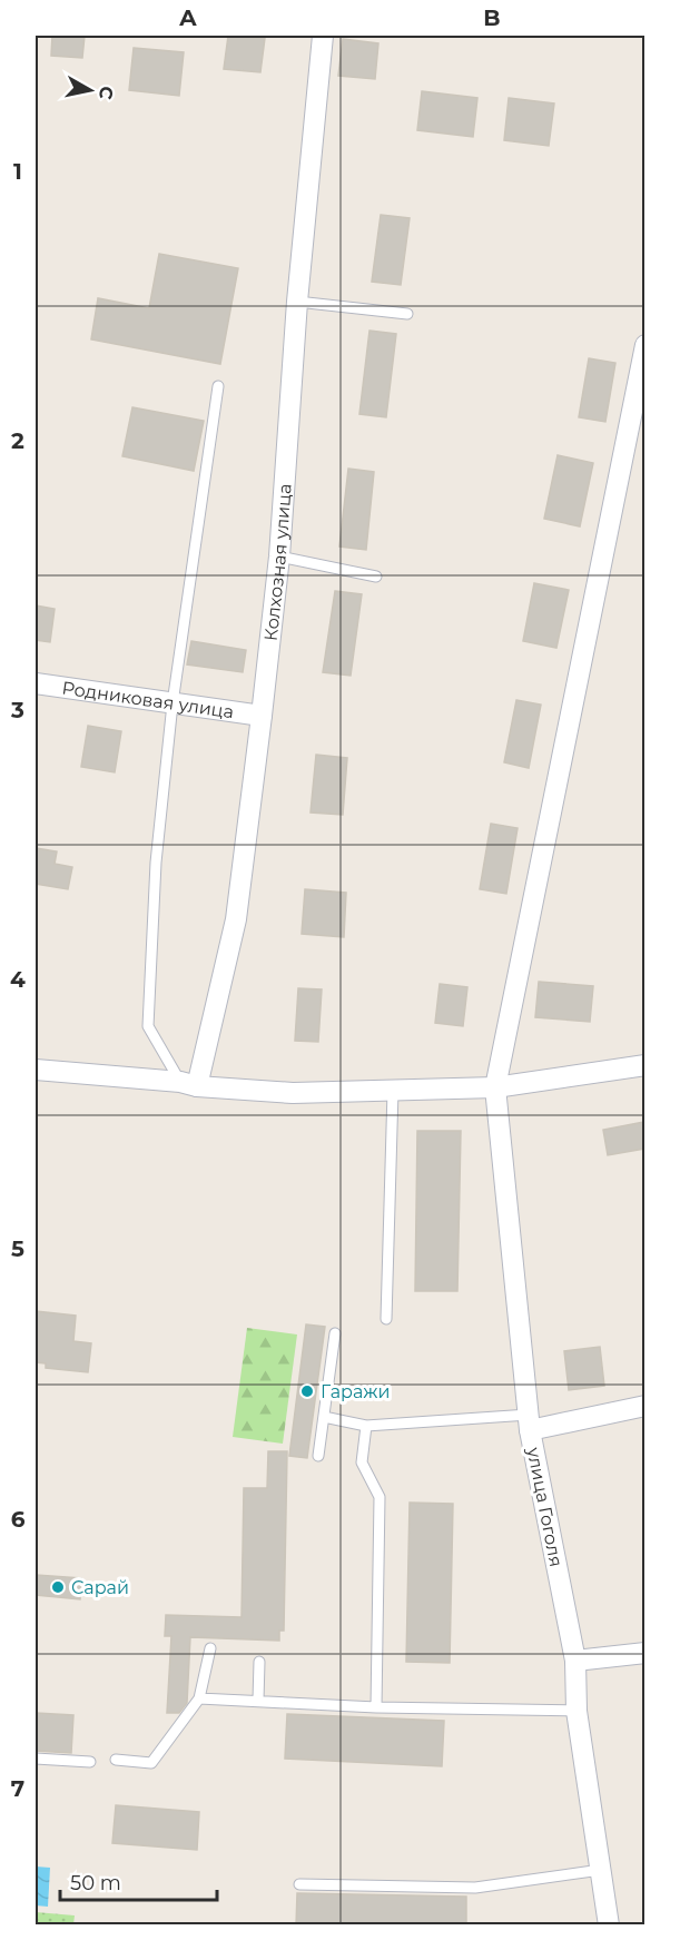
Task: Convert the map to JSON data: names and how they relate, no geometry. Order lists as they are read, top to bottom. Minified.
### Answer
{"streets":{"street":["Колхозная улица","Родниковая улица","улица Гоголя"]},"crossings":[["Колхозная улица","Родниковая улица"]],"places":["Гаражи","Сарай"],"scale_bar":"50 m","north":"right","grid":{"columns":["A","B"],"rows":["1","2","3","4","5","6","7"]}}
